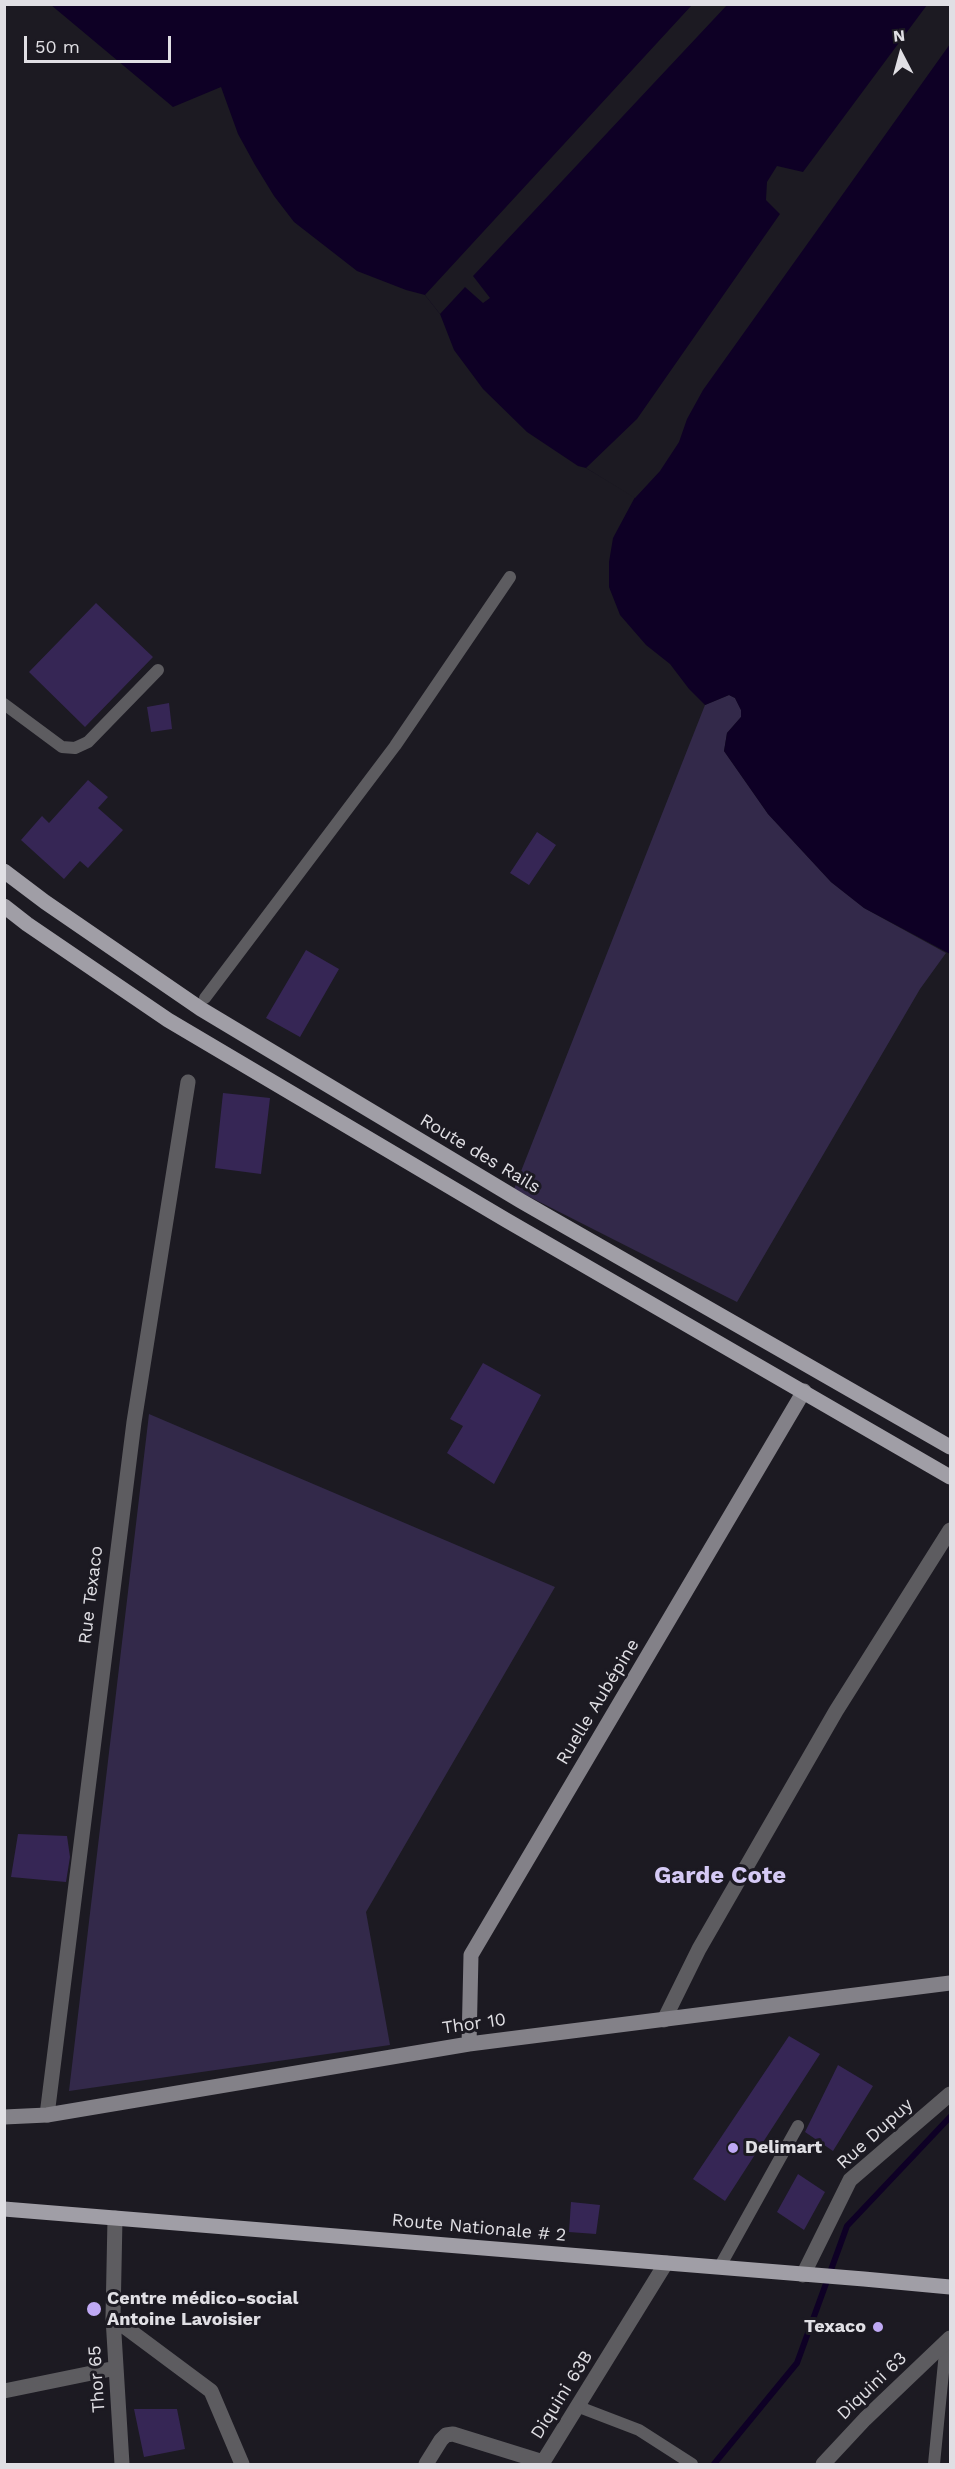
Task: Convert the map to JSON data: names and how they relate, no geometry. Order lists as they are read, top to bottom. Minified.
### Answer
{"streets":{"main road":["Route des Rails","Route Nationale # 2"],"street":["Rue Texaco","Ruelle Aubépine","Thor 10","Rue Dupuy","Thor 65","Diquini 63","Diquini 63B"]},"crossings":[["Rue Texaco","Thor 10"],["Ruelle Aubépine","Thor 10"],["Rue Dupuy","Route Nationale # 2"],["Route Nationale # 2","Thor 65"],["Route Nationale # 2","Diquini 63B"]],"districts":["Garde Cote"],"places":["Delimart","Centre médico-social Antoine Lavoisier","Texaco"],"scale_bar":"50 m","north":"top"}
